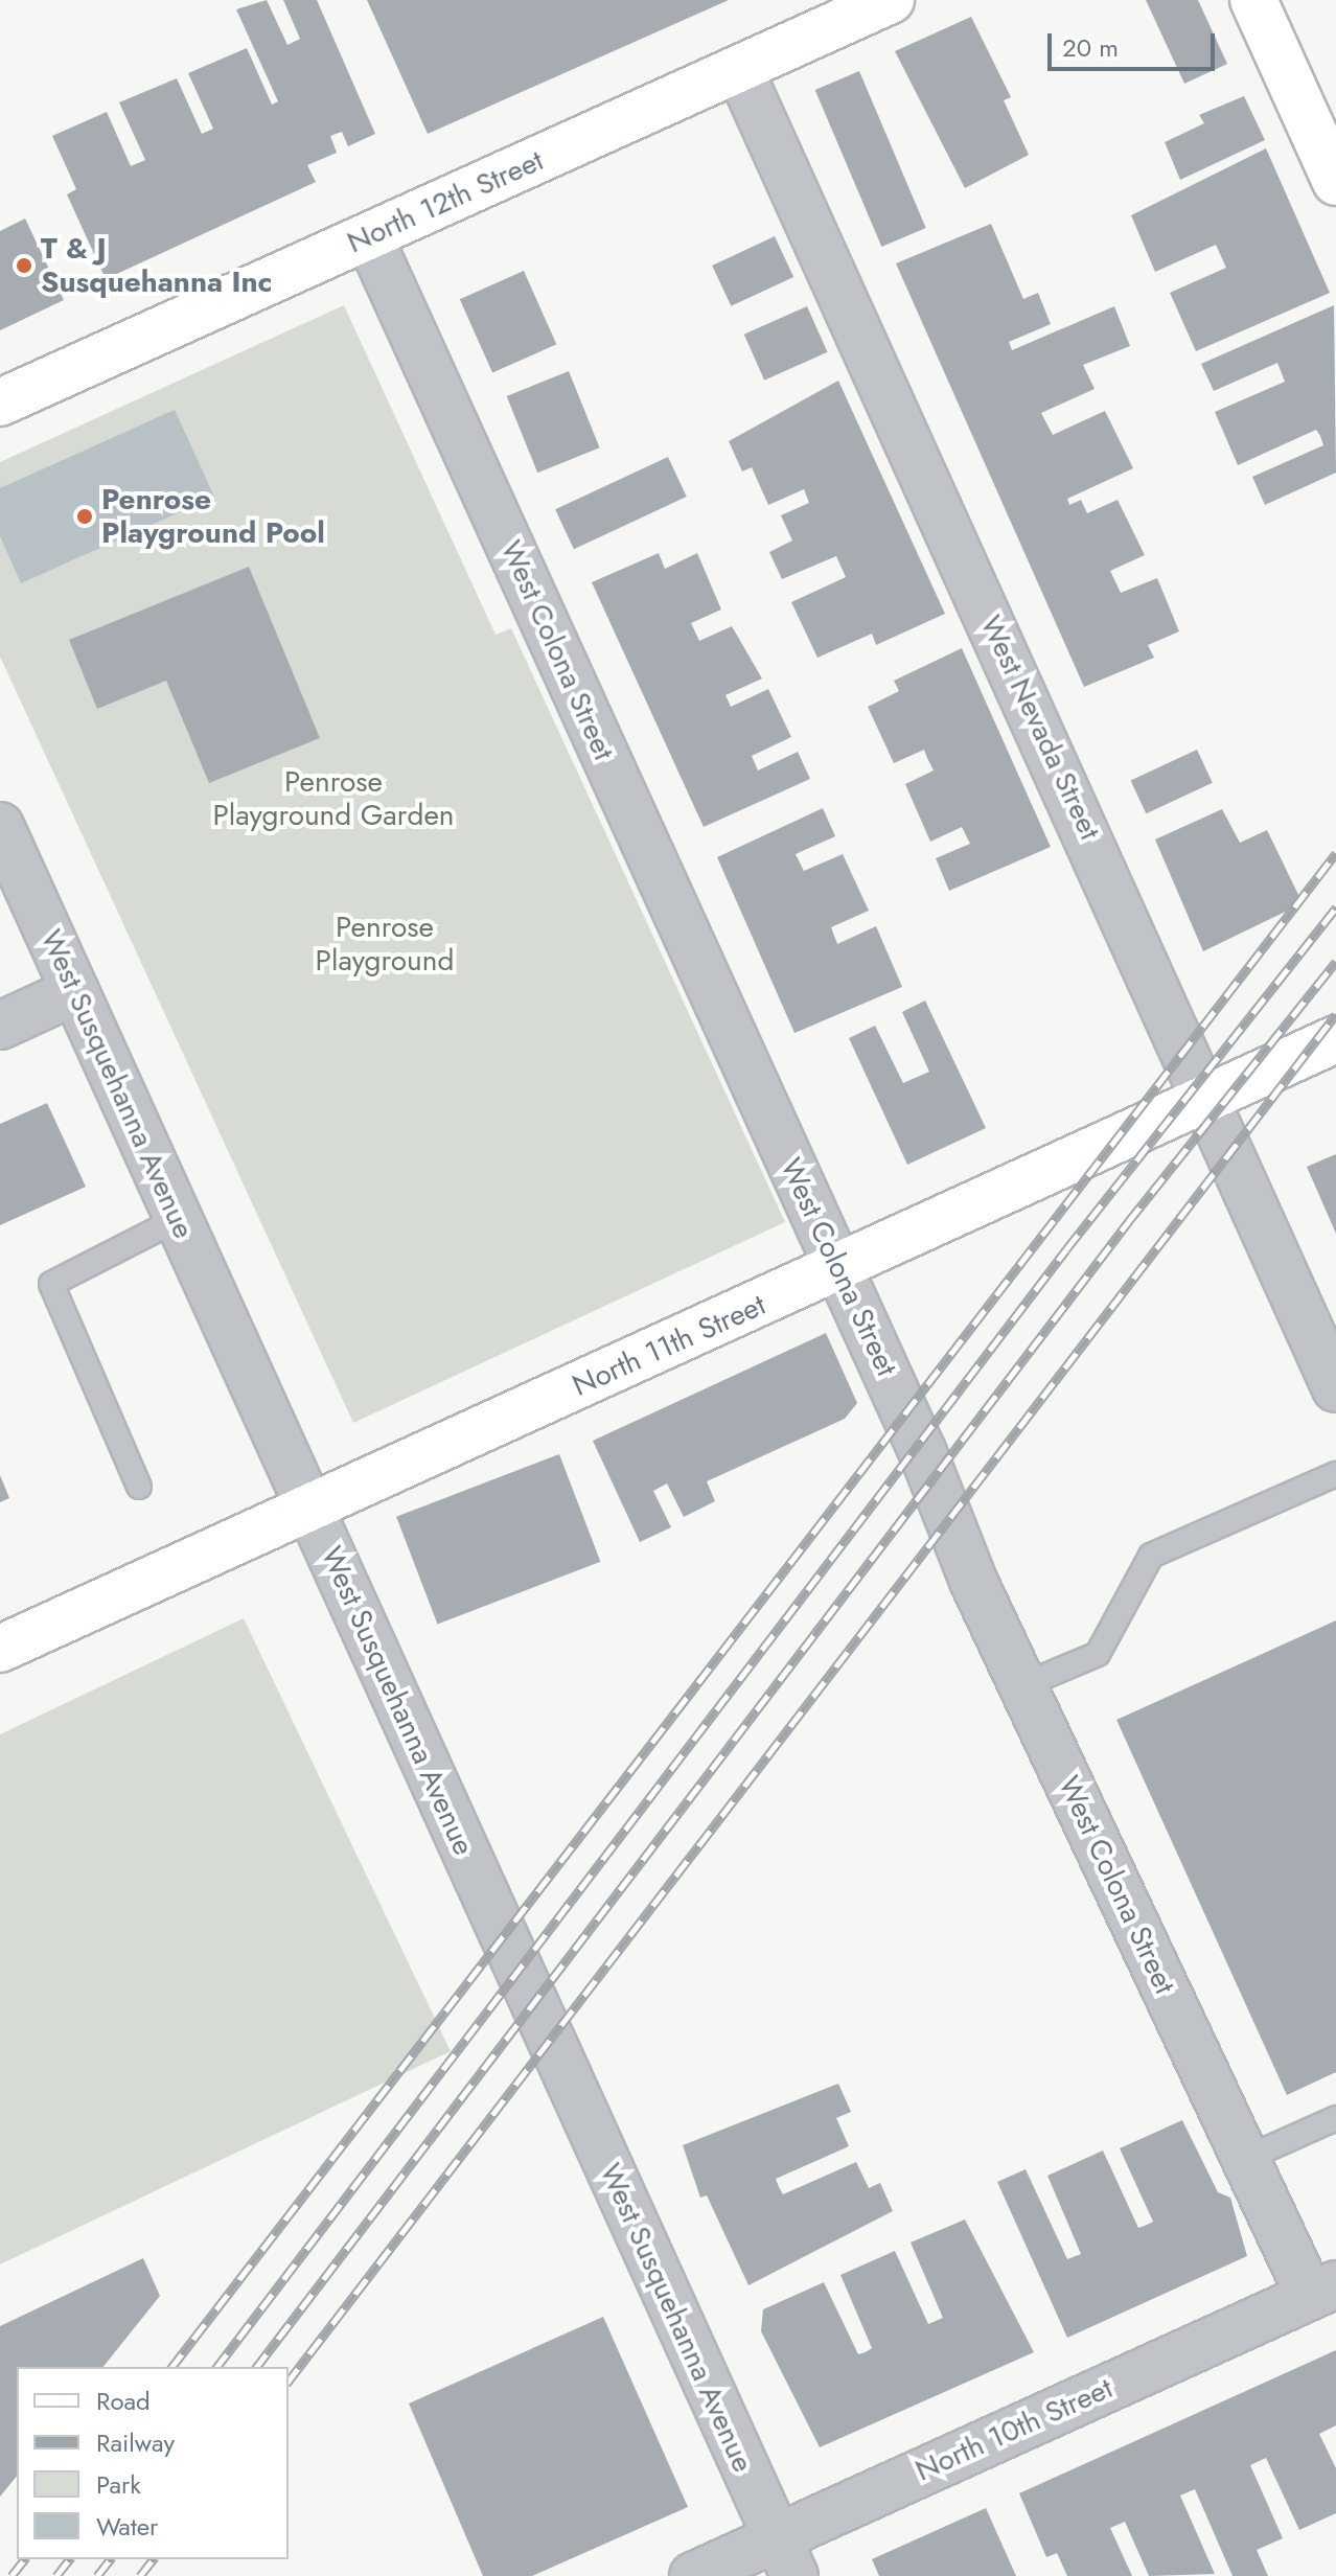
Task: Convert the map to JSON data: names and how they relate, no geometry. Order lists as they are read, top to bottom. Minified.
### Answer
{"streets":{"main road":["North 12th Street","North 11th Street"],"street":["West Colona Street","West Nevada Street","West Susquehanna Avenue","North 10th Street"]},"crossings":[["North 12th Street","West Colona Street"],["North 12th Street","West Nevada Street"],["West Colona Street","North 11th Street"],["West Colona Street","North 10th Street"],["West Nevada Street","North 11th Street"],["West Susquehanna Avenue","North 11th Street"],["West Susquehanna Avenue","North 10th Street"]],"parks":["Penrose Playground Garden","Penrose Playground"],"places":["T & J Susquehanna Inc","Penrose Playground Pool"],"legend":["Road","Railway","Park","Water"],"scale_bar":"20 m"}
